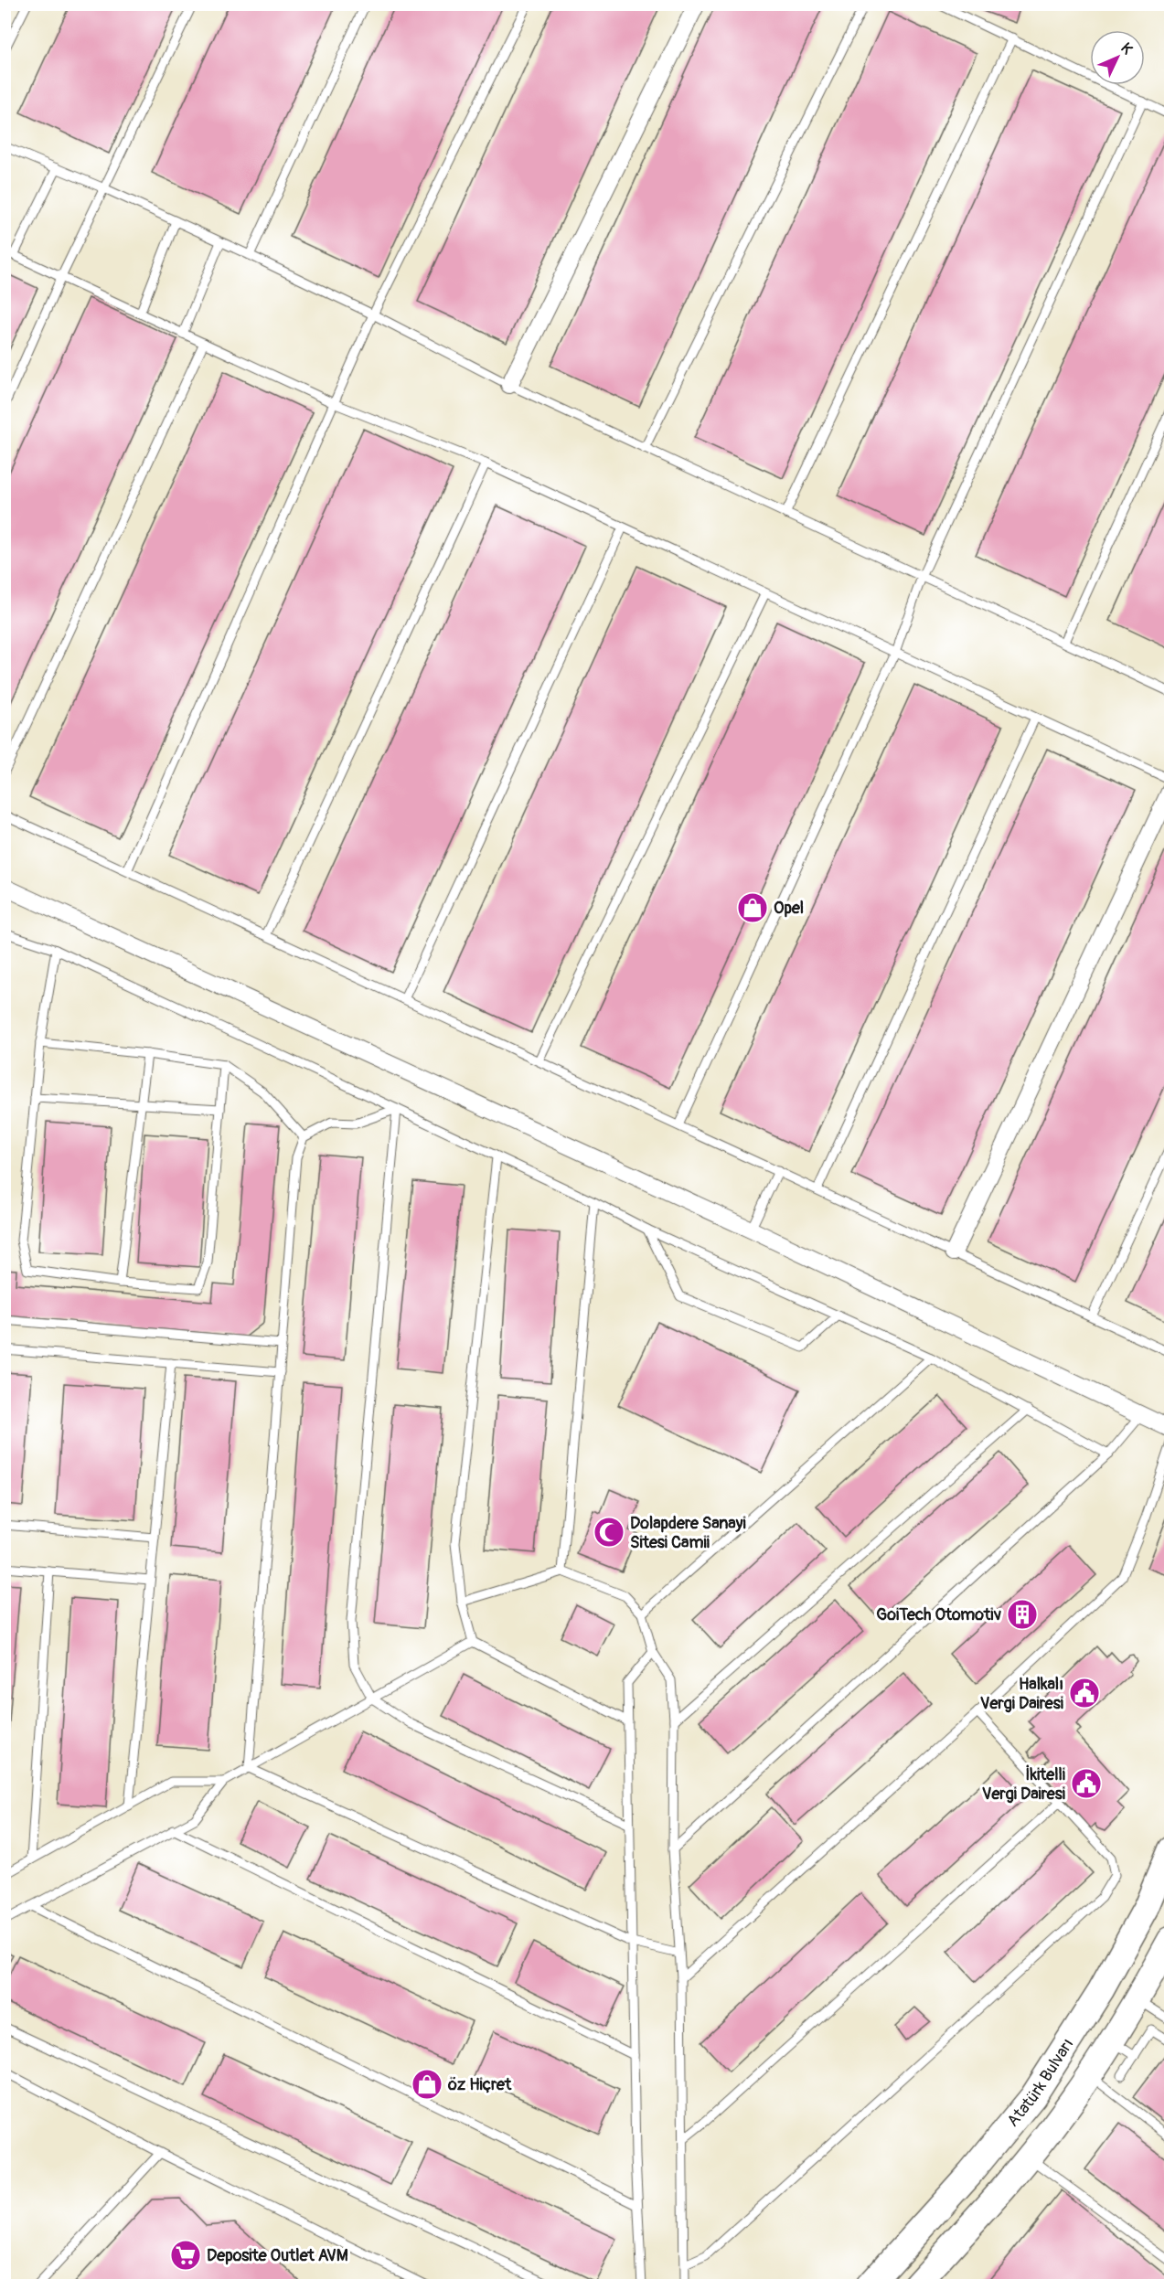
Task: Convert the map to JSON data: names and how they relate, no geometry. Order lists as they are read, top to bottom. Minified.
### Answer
{"streets":{"main road":["Atatürk Bulvarı"]},"places":{"shop":["Opel","öz Hiçret"],"mosque":["Dolapdere Sanayi Sitesi Camii"],"building":["GoiTech Otomotiv"],"public building":["Halkalı Vergi Dairesi","İkitelli Vergi Dairesi"],"supermarket":["Deposite Outlet AVM"]},"north":"top right"}
